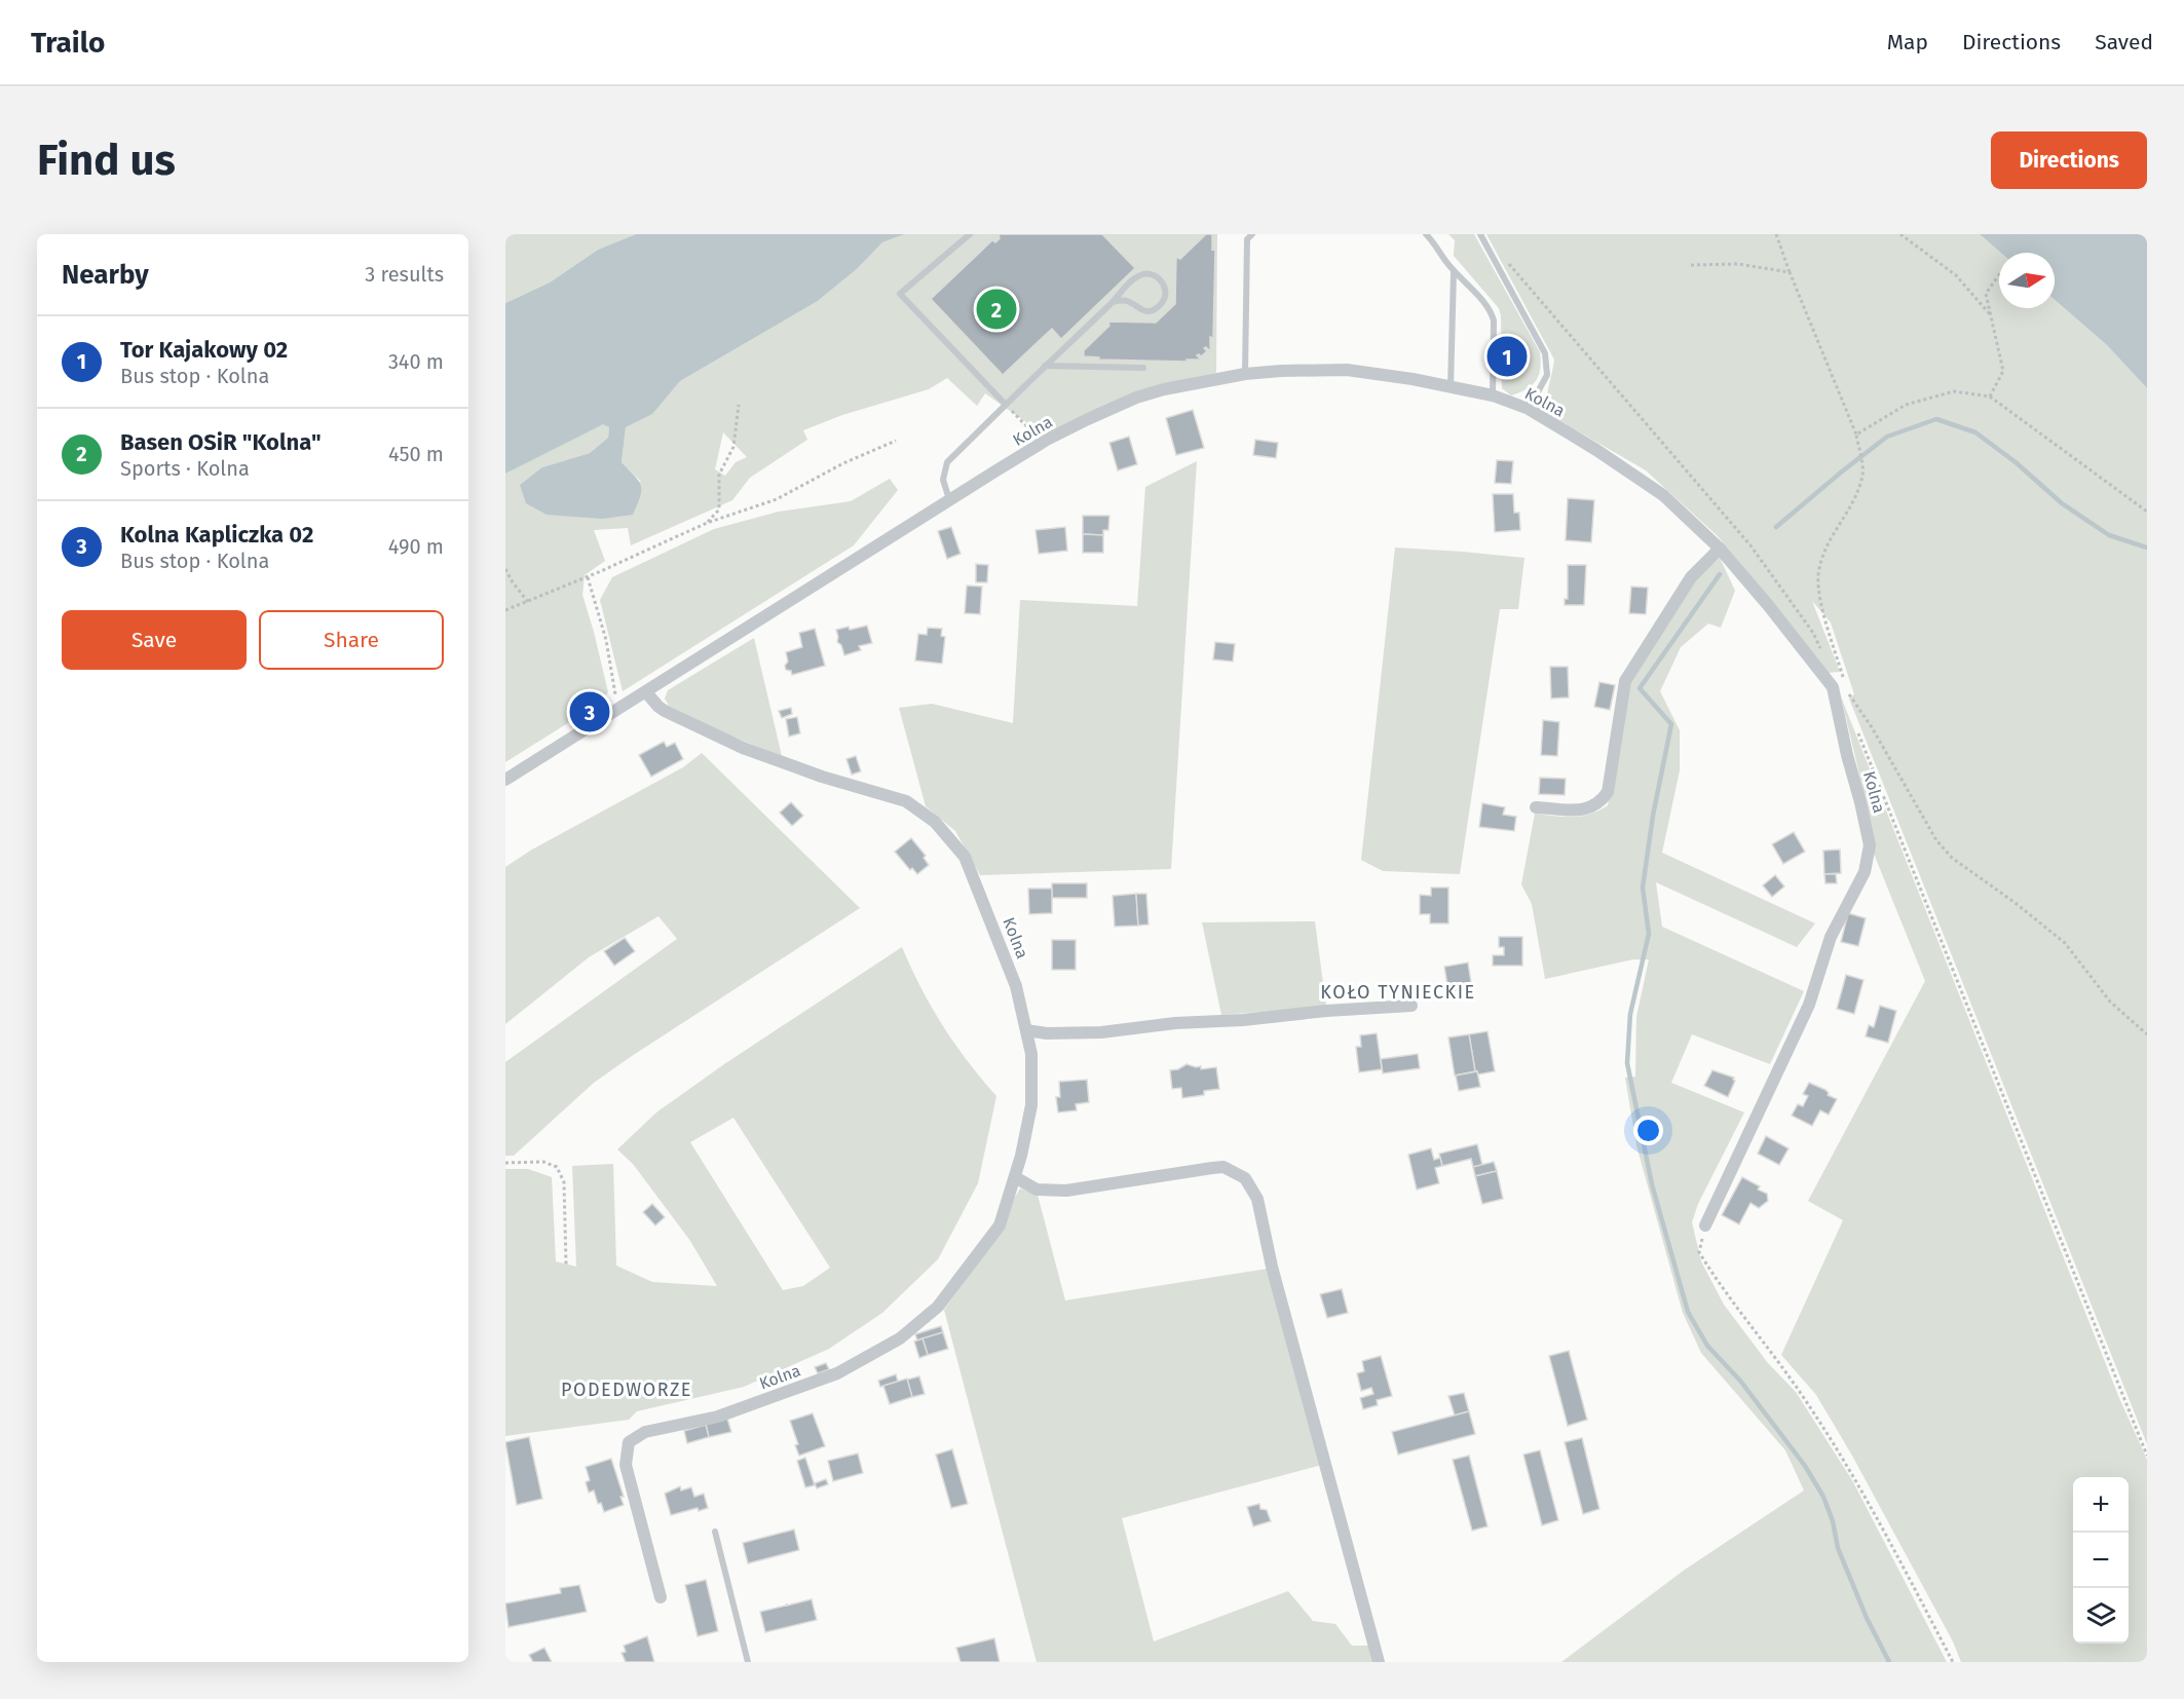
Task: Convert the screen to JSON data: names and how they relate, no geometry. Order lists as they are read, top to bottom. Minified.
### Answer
{"streets":{"street":["Kolna"]},"districts":["KOŁO TYNIECKIE","PODEDWORZE"],"north":"right","page":{"header":"Trailo","nav":["Map","Directions","Saved"],"buttons":["Directions",["Save","Share"]],"title":"Find us","heading":["Nearby","3 results"],"pins":["2","1","3"],"list":[{"mark":"1","name":"Tor Kajakowy 02","note":"Bus stop · Kolna","value":"340 m"},{"mark":"2","name":"Basen OSiR \"Kolna\"","note":"Sports · Kolna","value":"450 m"},{"mark":"3","name":"Kolna Kapliczka 02","note":"Bus stop · Kolna","value":"490 m"}],"map_buttons":["+","−"]}}
